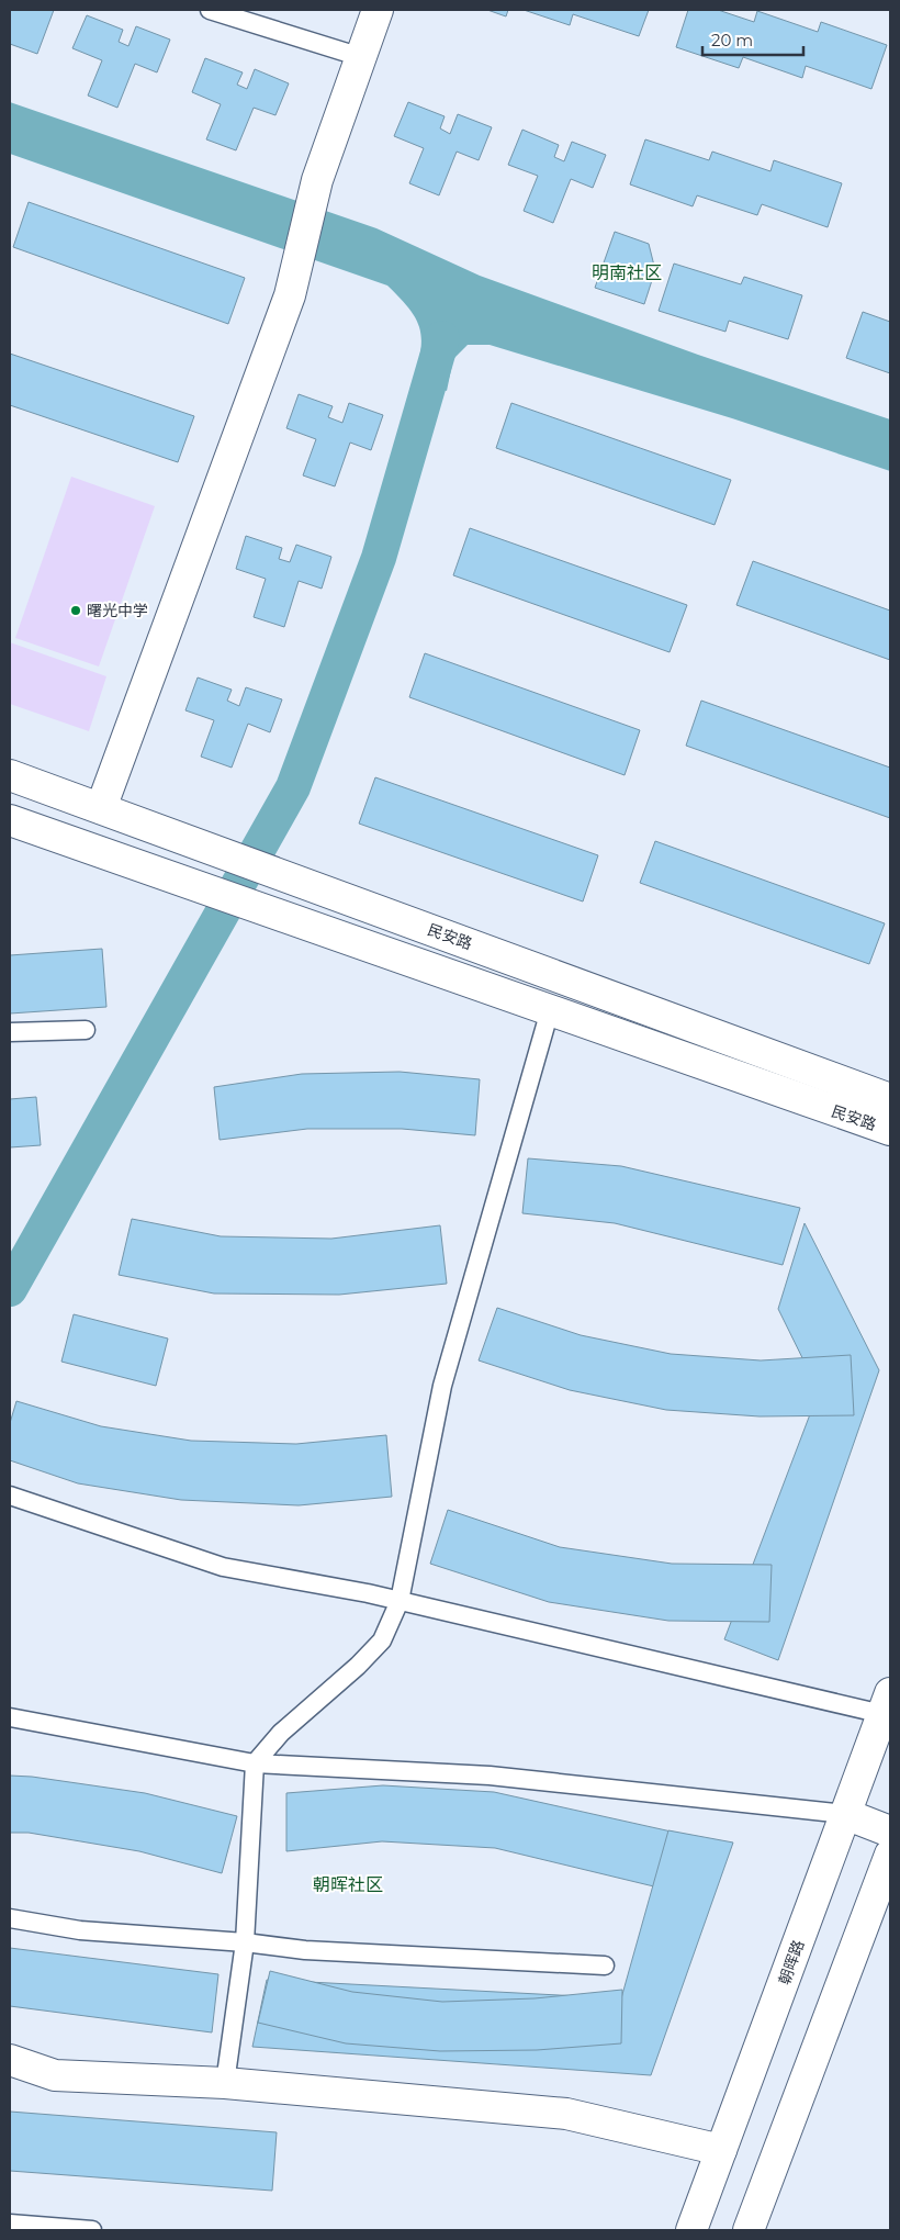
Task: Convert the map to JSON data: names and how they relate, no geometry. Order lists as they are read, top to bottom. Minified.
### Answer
{"streets":{"main road":["民安路","朝晖路"]},"districts":["明南社区","朝晖社区"],"places":["曙光中学"],"scale_bar":"20 m"}
